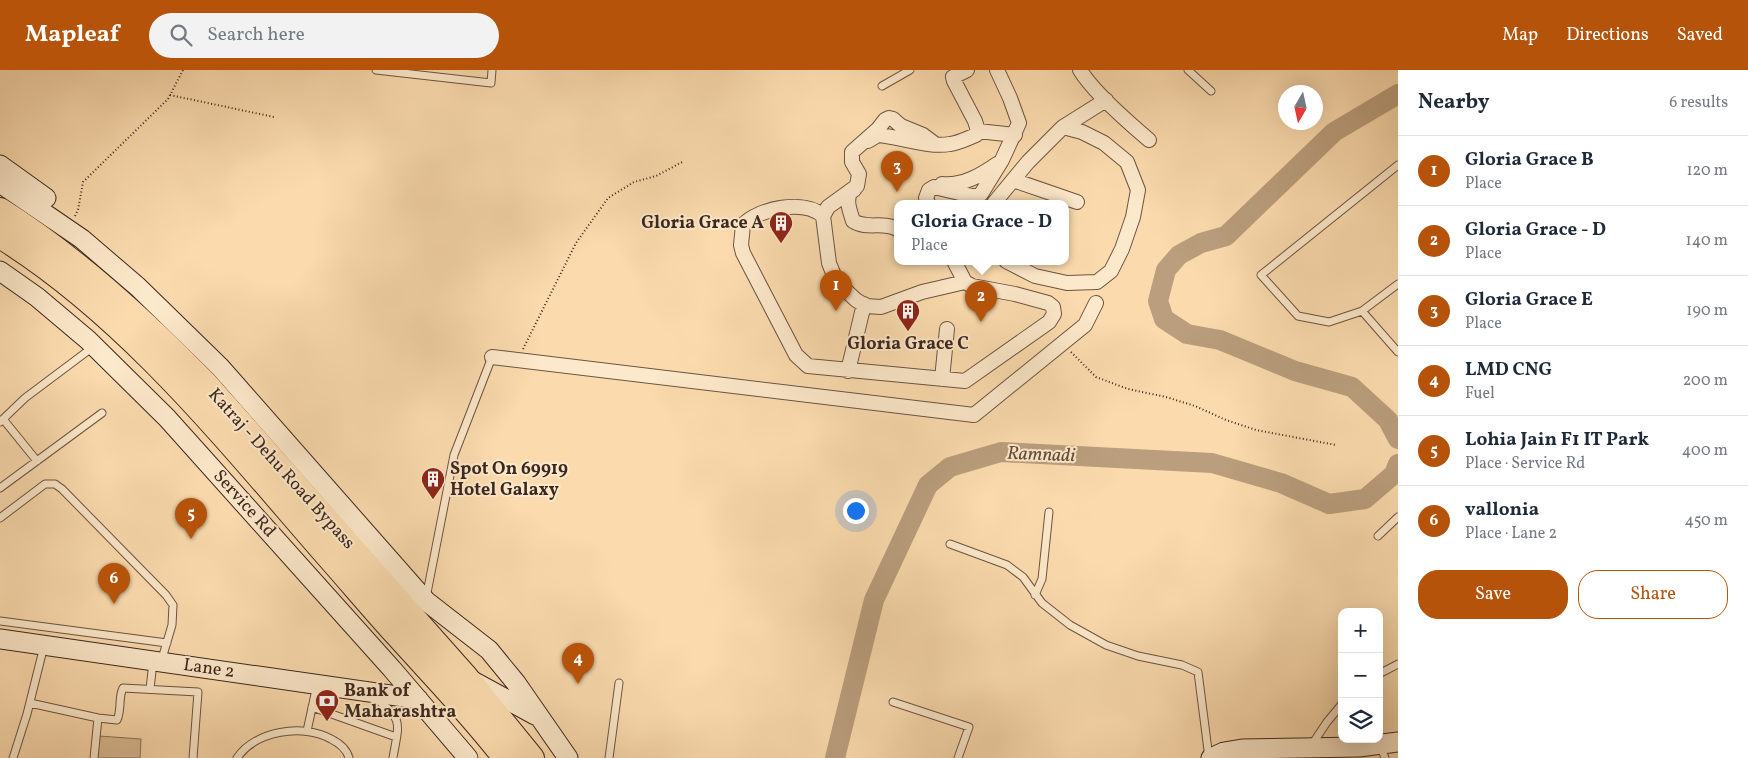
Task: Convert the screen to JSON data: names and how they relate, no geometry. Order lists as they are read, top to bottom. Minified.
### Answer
{"streets":{"highway":["Katraj - Dehu Road Bypass"],"street":["Service Rd","Lane 2"]},"crossings":[["Service Rd","Lane 2"]],"water":["Ramnadi"],"places":{"building":["Gloria Grace A","Gloria Grace C","Spot On 69919 Hotel Galaxy"],"bank":["Bank of Maharashtra"]},"north":"bottom","page":{"header":"Mapleaf","search":"Search here","nav":["Map","Directions","Saved"],"heading":["Nearby","6 results"],"list":[{"mark":"1","name":"Gloria Grace B","note":"Place","value":"120 m"},{"mark":"2","name":"Gloria Grace - D","note":"Place","value":"140 m"},{"mark":"3","name":"Gloria Grace E","note":"Place","value":"190 m"},{"mark":"4","name":"LMD CNG","note":"Fuel","value":"200 m"},{"mark":"5","name":"Lohia Jain F1 IT Park","note":"Place · Service Rd","value":"400 m"},{"mark":"6","name":"vallonia","note":"Place · Lane 2","value":"450 m"}],"pins":["3","1","2","5","6","4"],"popup":["Gloria Grace - D","Place"],"buttons":["Save","Share"],"map_buttons":["+","−"]}}
